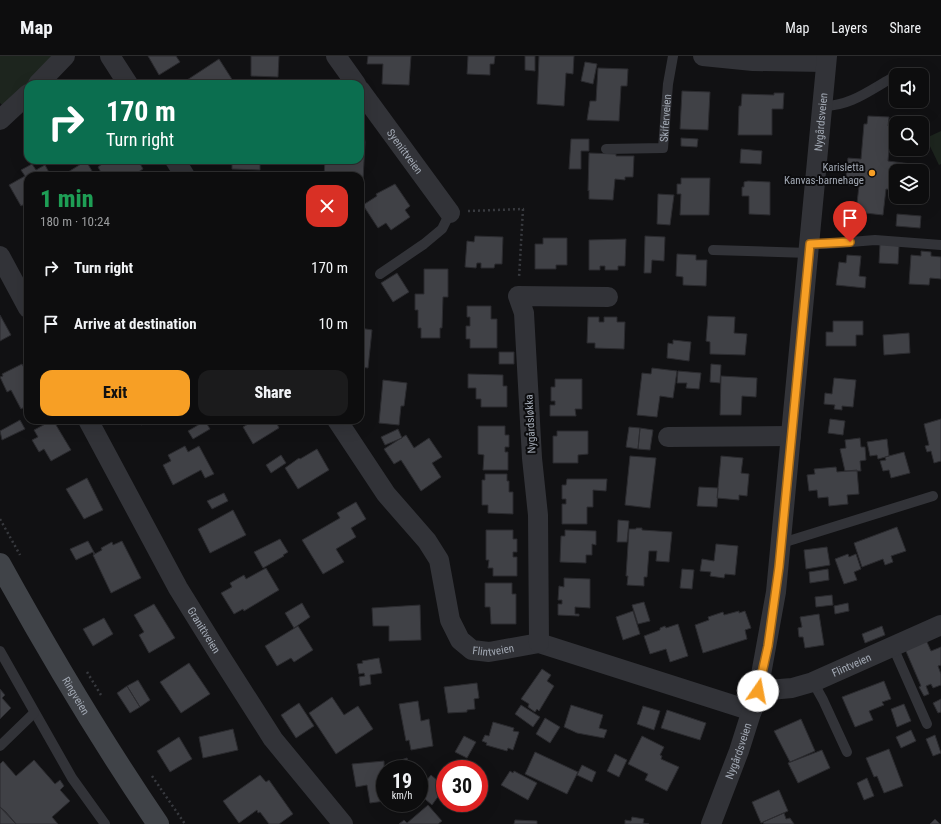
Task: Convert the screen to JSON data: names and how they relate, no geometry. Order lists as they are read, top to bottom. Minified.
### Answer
{"streets":{"main road":["Ringveien"],"street":["Nygårdsveien","Syenittveien","Nygårdsløkka","Granittveien","Flintveien"],"lane":["Skiferveien"]},"crossings":[["Nygårdsveien","Flintveien"],["Nygårdsløkka","Flintveien"]],"places":["Karisletta Kanvas-barnehage"],"page":{"header":"Map","nav":["Map","Layers","Share"],"turn":["170 m","Turn right"],"heading":["1 min","180 m · 10:24"],"list":[{"name":"Turn right","value":"170 m"},{"name":"Arrive at destination","value":"10 m"}],"buttons":["Exit","Share"],"speed":"19 km/h","limit":"30"}}
